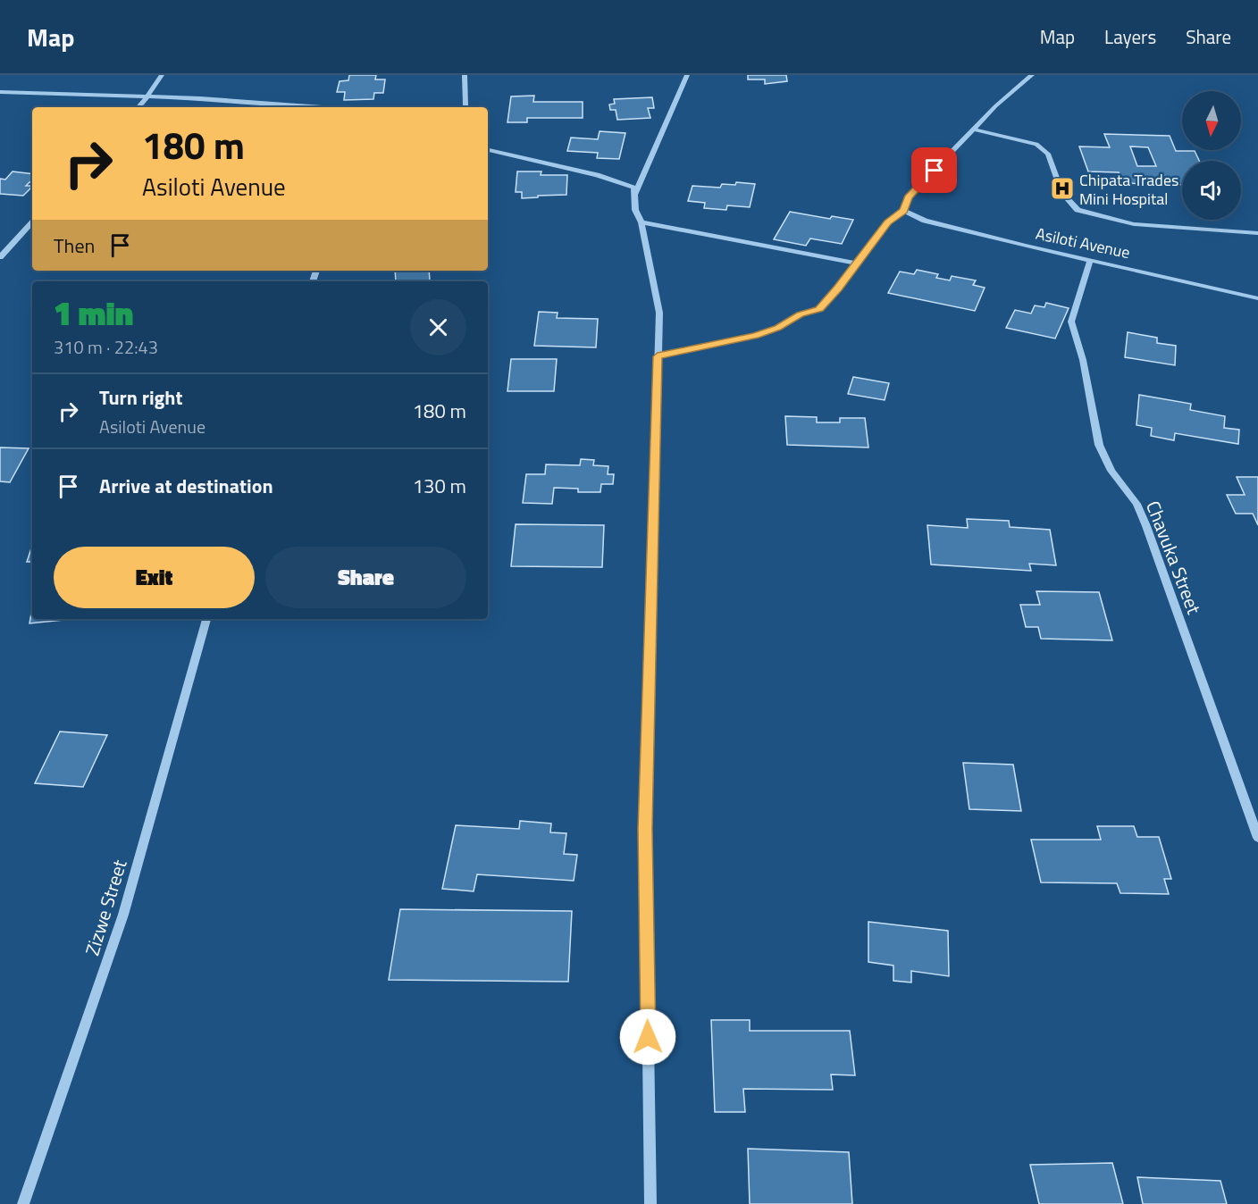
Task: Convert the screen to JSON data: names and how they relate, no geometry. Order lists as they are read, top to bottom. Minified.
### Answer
{"streets":{"street":["Asiloti Avenue","Chavuka Street","Zizwe Street"]},"crossings":[["Asiloti Avenue","Chavuka Street"]],"places":{"hospital":["Chipata Trades Mini Hospital"]},"north":"bottom","page":{"header":"Map","nav":["Map","Layers","Share"],"turn":["180 m","Asiloti Avenue"],"then":"Then","heading":["1 min","310 m · 22:43"],"list":[{"name":"Turn right","note":"Asiloti Avenue","value":"180 m"},{"name":"Arrive at destination","value":"130 m"}],"buttons":["Exit","Share"]}}
